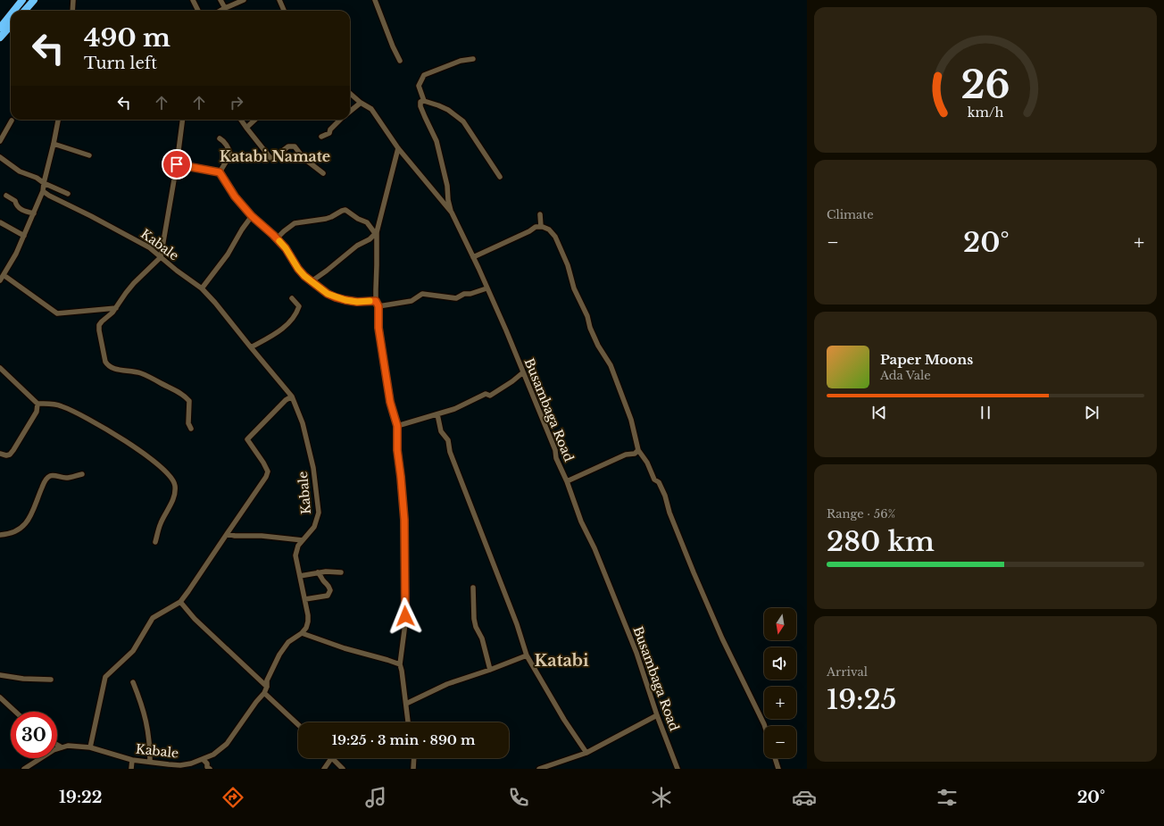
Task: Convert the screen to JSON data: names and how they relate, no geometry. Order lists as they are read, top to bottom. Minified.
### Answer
{"streets":{"street":["Kabale","Busambaga Road"]},"districts":["Katabi Namate","Katabi"],"north":"bottom","page":{"turn":["490 m","Turn left"],"tile":["Climate",["Range · 56%","280 km"],["Arrival","19:25"]],"heat":["−","20°","+"],"song":["Paper Moons","Ada Vale"],"map_buttons":["+","−"],"limit":"30","trip":"19:25 · 3 min · 890 m","tabs":["19:22","20°"],"gauge":["26","km/h"]}}
